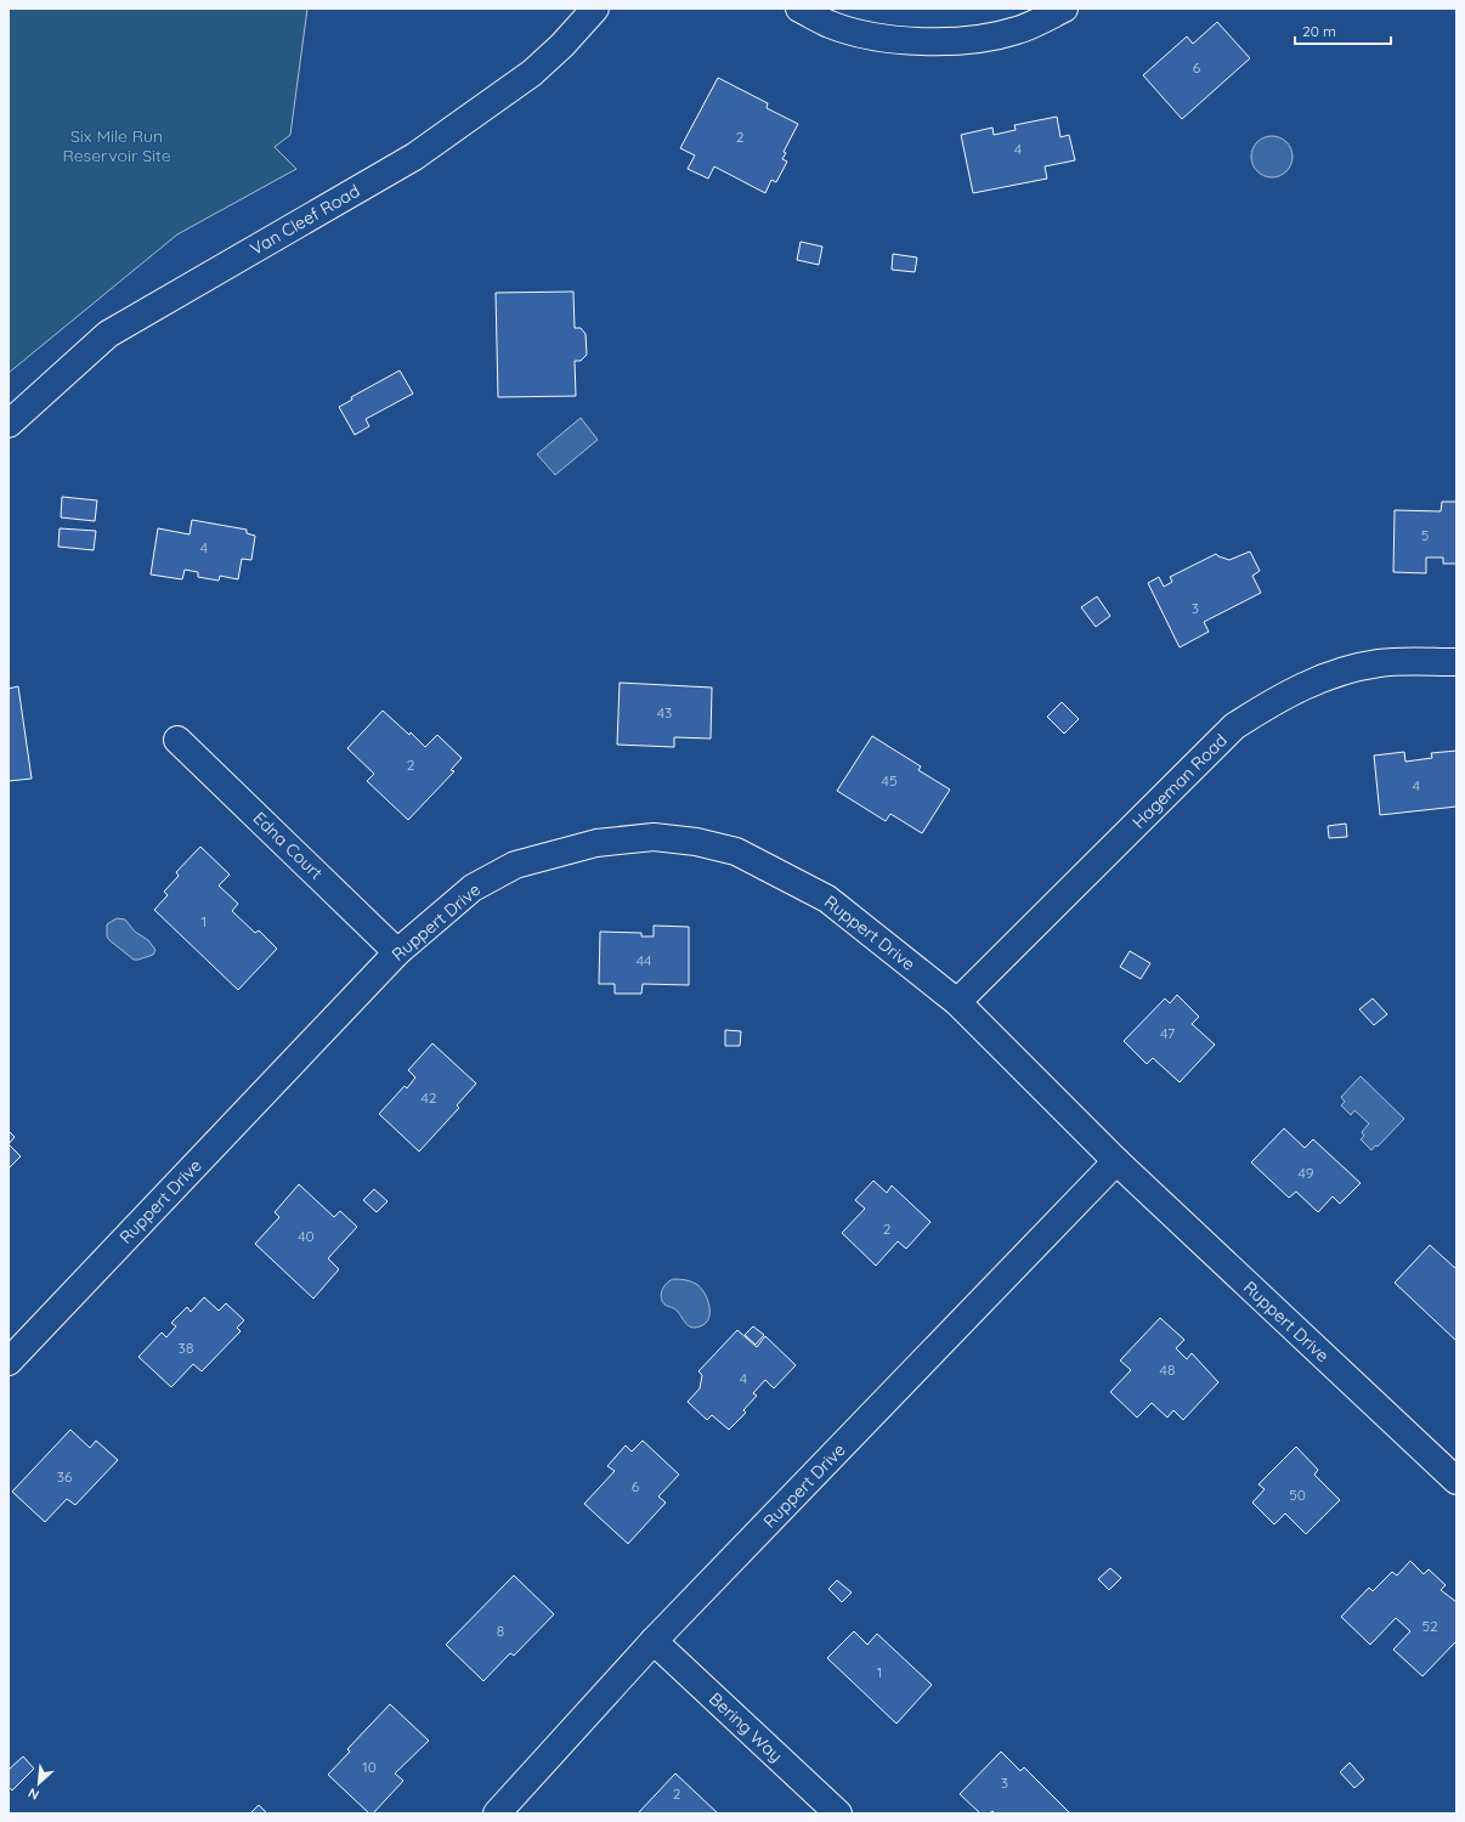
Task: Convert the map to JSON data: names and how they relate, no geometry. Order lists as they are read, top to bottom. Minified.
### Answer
{"streets":{"street":["Van Cleef Road","Hageman Road","Edna Court","Ruppert Drive","Bering Way"]},"crossings":[["Hageman Road","Ruppert Drive"],["Edna Court","Ruppert Drive"],["Ruppert Drive","Bering Way"]],"parks":["Six Mile Run Reservoir Site"],"house_numbers":["6","2","4","5","4","3","43","2","45","4","1","44","47","42","49","2","40","38","48","4","36","6","50","52","8","1","10","3","2"],"scale_bar":"20 m","north":"bottom left"}
